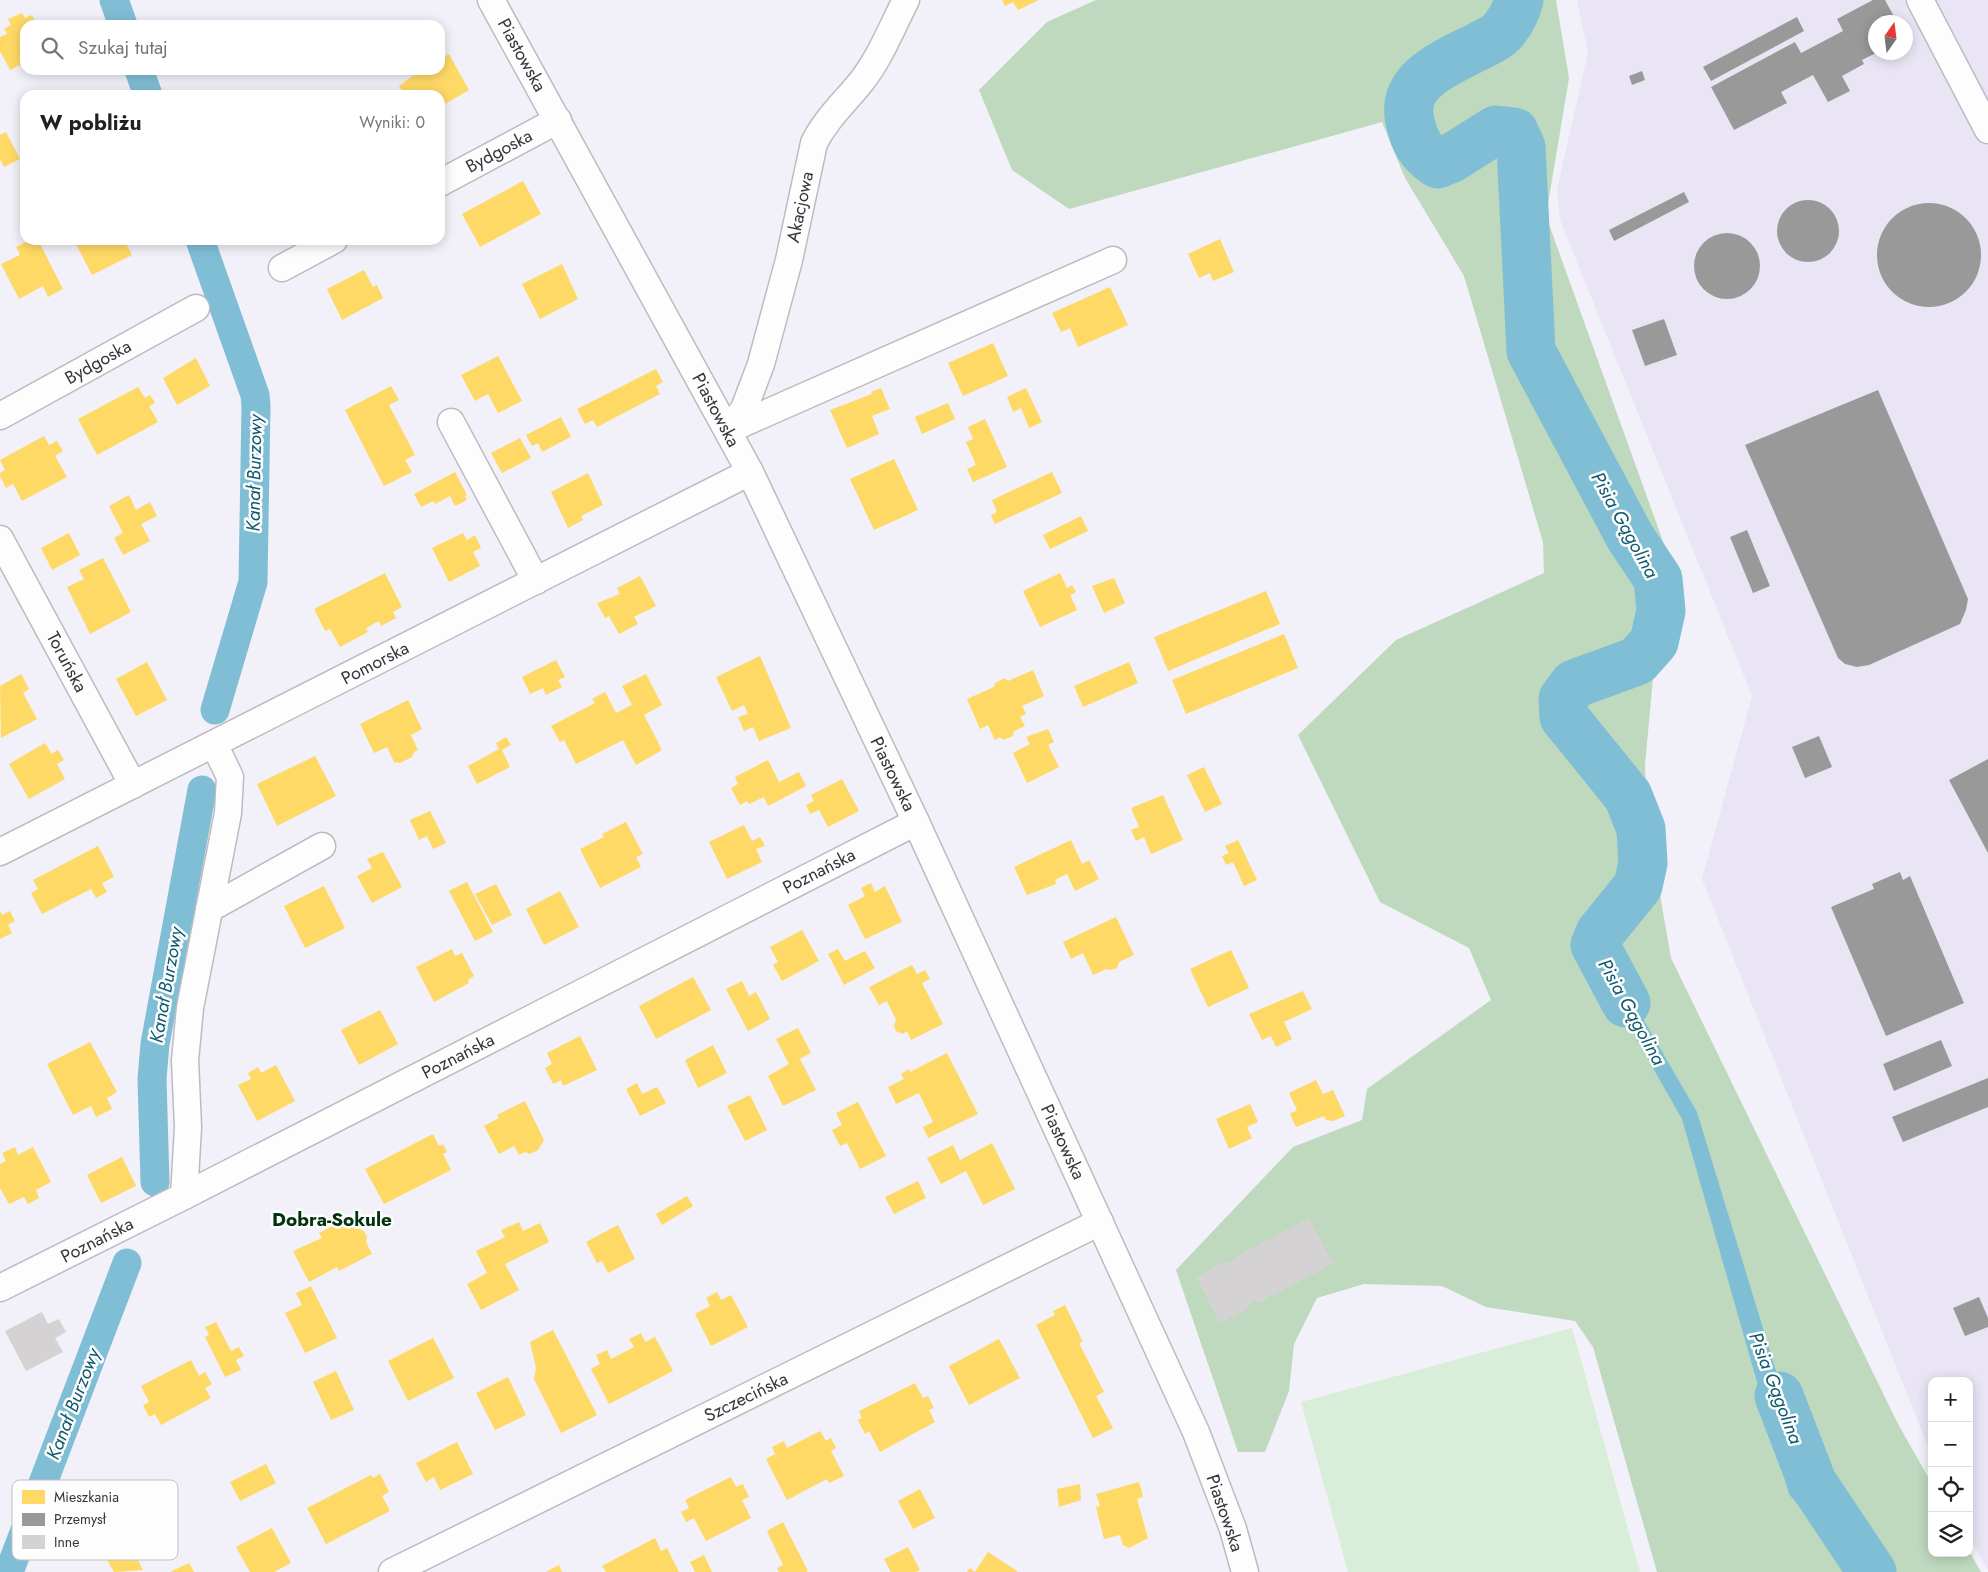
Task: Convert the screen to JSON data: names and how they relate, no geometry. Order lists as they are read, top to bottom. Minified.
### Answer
{"streets":{"street":["Piastowska","Bydgoska","Akacjowa","Toruńska","Pomorska","Poznańska","Szczecińska"]},"crossings":[["Piastowska","Bydgoska"],["Piastowska","Akacjowa"],["Piastowska","Pomorska"],["Piastowska","Poznańska"],["Piastowska","Szczecińska"],["Toruńska","Pomorska"]],"districts":["Dobra-Sokule"],"water":["Kanał Burzowy","Pisia Gągolina"],"legend":["Mieszkania","Przemysł","Inne"],"north":"top","page":{"search":"Szukaj tutaj","heading":["W pobliżu","Wyniki: 0"],"map_buttons":["+","−"]}}
